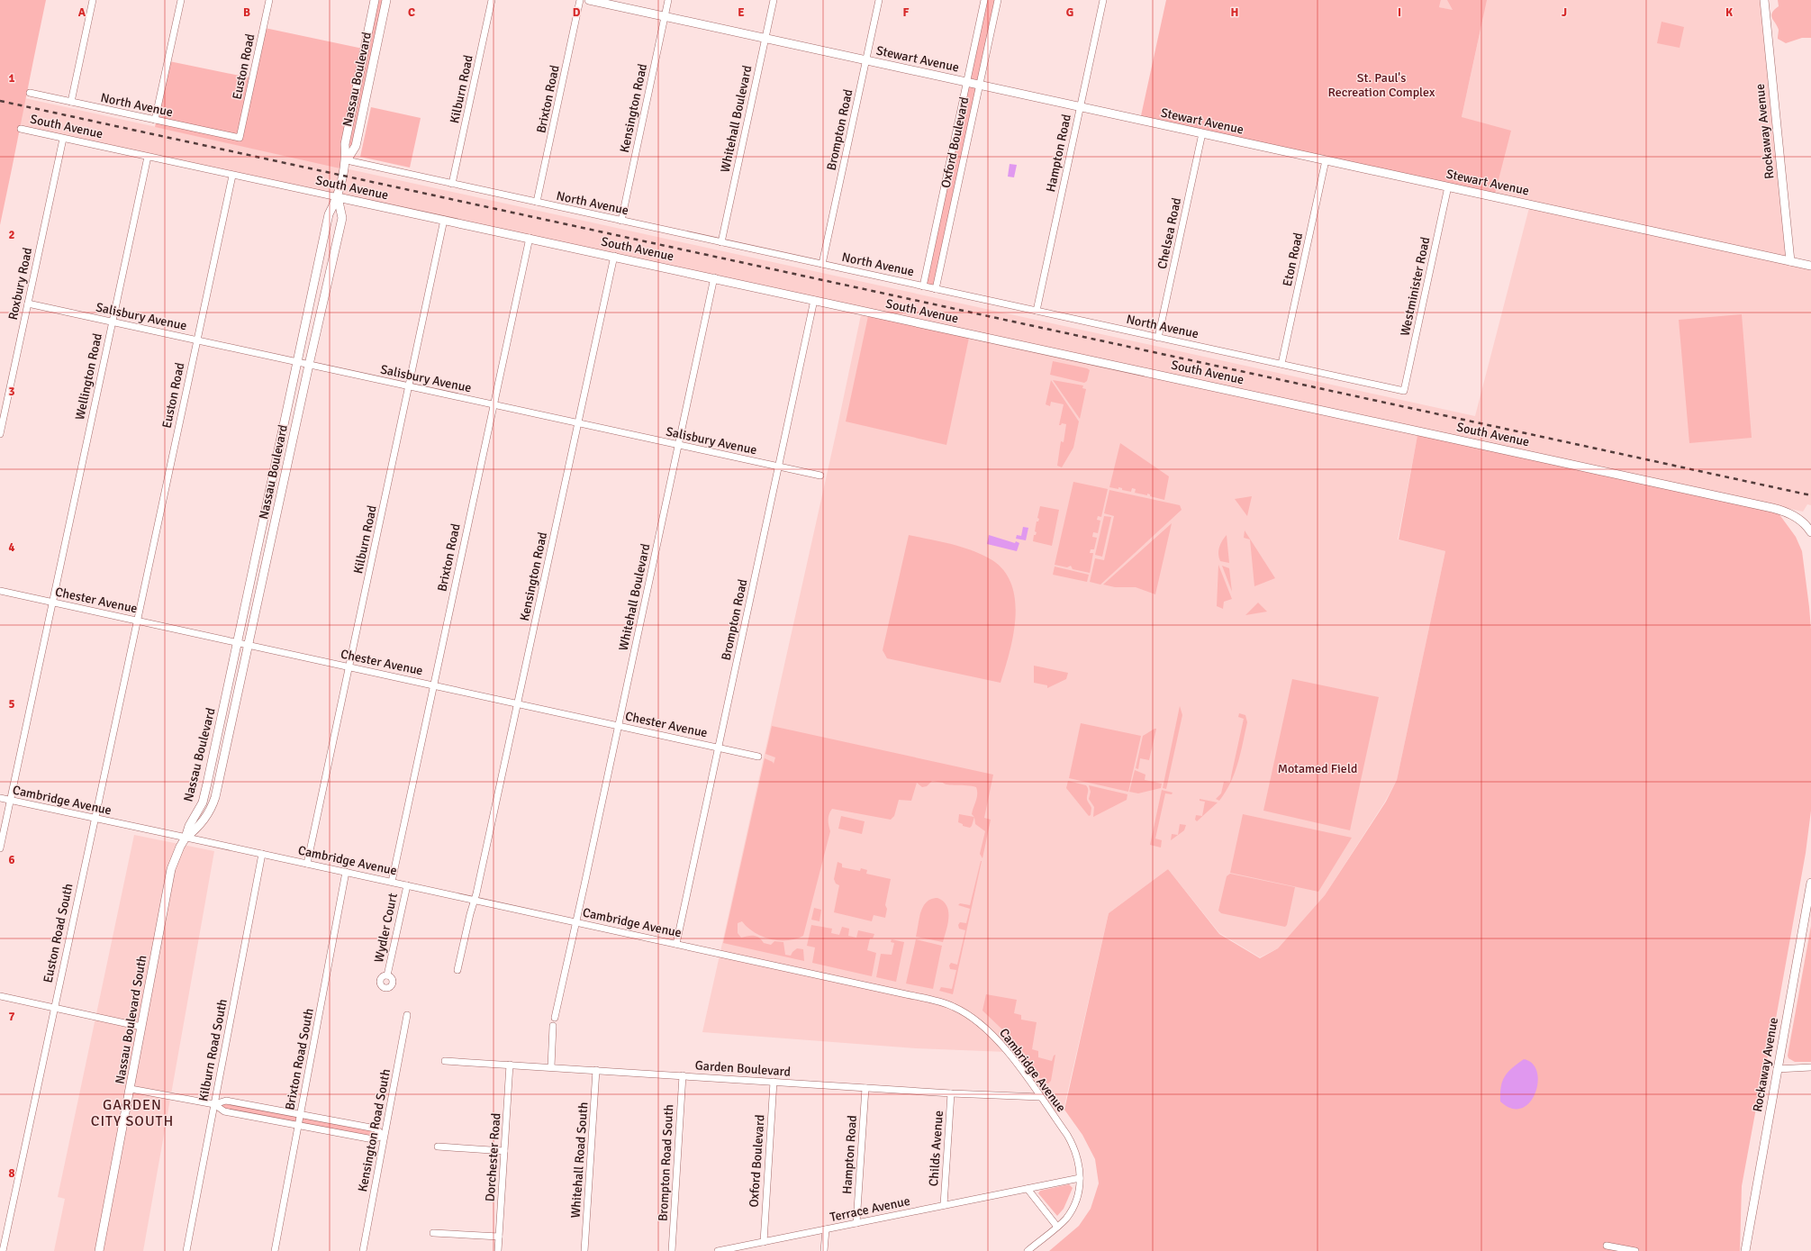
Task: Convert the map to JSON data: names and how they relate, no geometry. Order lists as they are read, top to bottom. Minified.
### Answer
{"streets":{"main road":["Stewart Avenue","Nassau Boulevard","South Avenue","Rockaway Avenue","Nassau Boulevard South"],"street":["Euston Road","Kilburn Road","Brixton Road","North Avenue","Kensington Road","Whitehall Boulevard","Brompton Road","Oxford Boulevard","Hampton Road","Chelsea Road","Eton Road","Roxbury Road","Westminister Road","Salisbury Avenue","Wellington Road","Chester Avenue","Cambridge Avenue","Wydler Court","Euston Road South","Kilburn Road South","Brixton Road South","Garden Boulevard","Kensington Road South","Childs Avenue","Dorchester Road","Whitehall Road South","Brompton Road South","Terrace Avenue"]},"crossings":[["Stewart Avenue","Kensington Road"],["Stewart Avenue","Whitehall Boulevard"],["Stewart Avenue","Brompton Road"],["Stewart Avenue","Rockaway Avenue"],["Stewart Avenue","Oxford Boulevard"],["Stewart Avenue","Hampton Road"],["Stewart Avenue","Chelsea Road"],["Stewart Avenue","Eton Road"],["Stewart Avenue","Westminister Road"],["Euston Road","North Avenue"],["Euston Road","South Avenue"],["Euston Road","Salisbury Avenue"],["Euston Road","Chester Avenue"],["Euston Road","Euston Road South"],["Nassau Boulevard","North Avenue"],["Nassau Boulevard","South Avenue"],["Nassau Boulevard","Salisbury Avenue"],["Nassau Boulevard","Chester Avenue"],["Nassau Boulevard","Cambridge Avenue"],["Nassau Boulevard","Nassau Boulevard South"],["Kilburn Road","North Avenue"],["Kilburn Road","South Avenue"],["Kilburn Road","Salisbury Avenue"],["Kilburn Road","Chester Avenue"],["Kilburn Road","Cambridge Avenue"],["Brixton Road","North Avenue"],["Brixton Road","South Avenue"],["Brixton Road","Salisbury Avenue"],["Brixton Road","Chester Avenue"],["Brixton Road","Cambridge Avenue"],["North Avenue","Kensington Road"],["North Avenue","Whitehall Boulevard"],["North Avenue","Brompton Road"],["North Avenue","Oxford Boulevard"],["North Avenue","Hampton Road"],["North Avenue","Chelsea Road"],["North Avenue","Eton Road"],["North Avenue","Westminister Road"],["Kensington Road","South Avenue"],["Kensington Road","Salisbury Avenue"],["Kensington Road","Chester Avenue"],["Kensington Road","Cambridge Avenue"],["Whitehall Boulevard","South Avenue"],["Whitehall Boulevard","Salisbury Avenue"],["Whitehall Boulevard","Chester Avenue"],["Whitehall Boulevard","Cambridge Avenue"],["South Avenue","Brompton Road"],["South Avenue","Roxbury Road"],["South Avenue","Wellington Road"],["Brompton Road","Salisbury Avenue"],["Brompton Road","Chester Avenue"],["Brompton Road","Cambridge Avenue"],["Oxford Boulevard","Garden Boulevard"],["Oxford Boulevard","Terrace Avenue"],["Hampton Road","Garden Boulevard"],["Hampton Road","Terrace Avenue"],["Roxbury Road","Salisbury Avenue"],["Salisbury Avenue","Wellington Road"],["Wellington Road","Chester Avenue"],["Wellington Road","Cambridge Avenue"],["Chester Avenue","Euston Road South"],["Cambridge Avenue","Wydler Court"],["Cambridge Avenue","Euston Road South"],["Cambridge Avenue","Nassau Boulevard South"],["Cambridge Avenue","Kilburn Road South"],["Cambridge Avenue","Brixton Road South"],["Cambridge Avenue","Garden Boulevard"],["Cambridge Avenue","Terrace Avenue"],["Garden Boulevard","Childs Avenue"],["Garden Boulevard","Dorchester Road"],["Garden Boulevard","Whitehall Road South"],["Garden Boulevard","Brompton Road South"],["Childs Avenue","Terrace Avenue"]],"districts":["GARDEN CITY SOUTH"],"parks":["St. Paul's Recreation Complex","Motamed Field"],"grid":{"columns":["A","B","C","D","E","F","G","H","I","J","K"],"rows":["1","2","3","4","5","6","7","8"]}}
